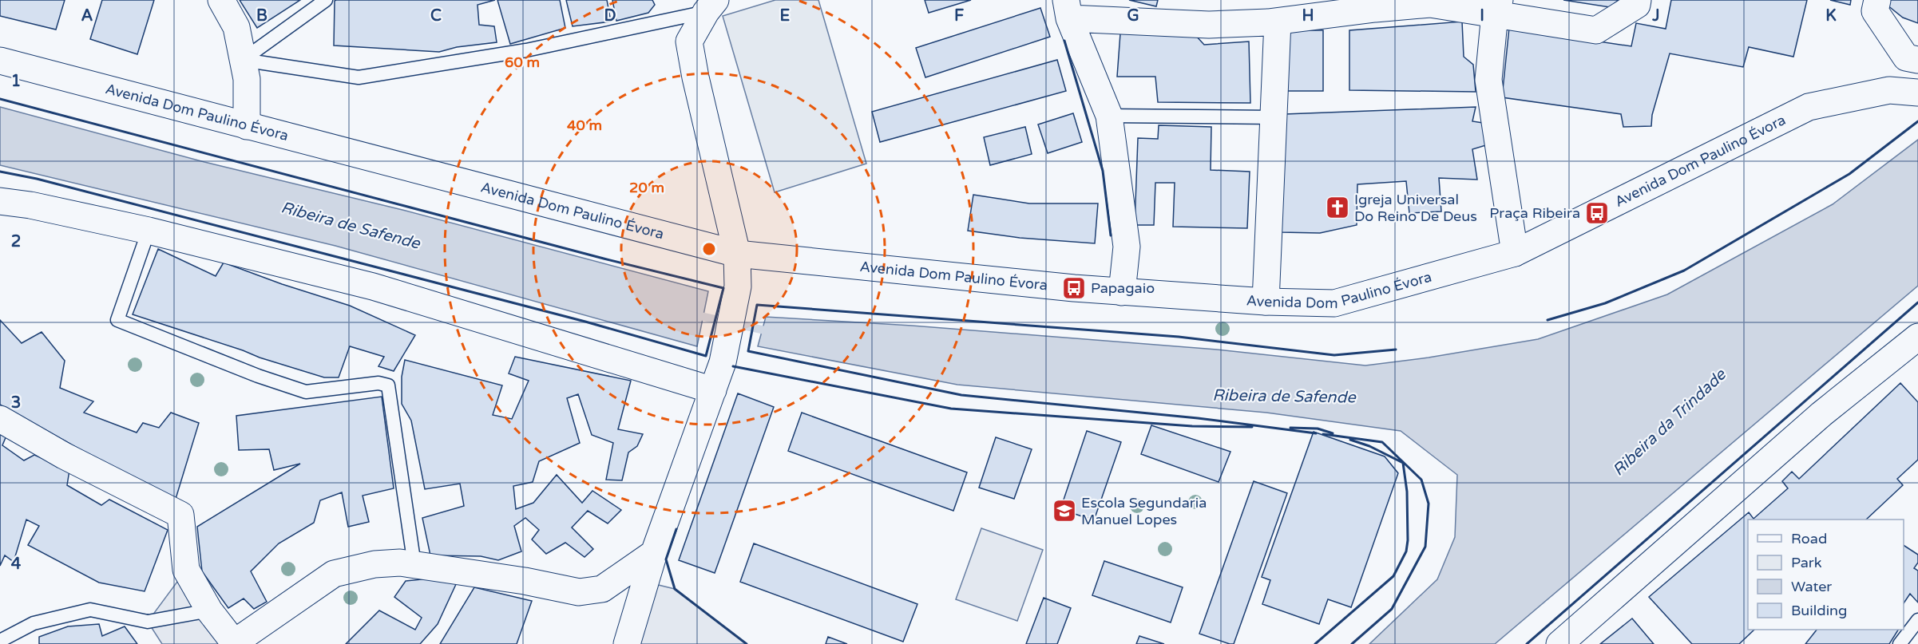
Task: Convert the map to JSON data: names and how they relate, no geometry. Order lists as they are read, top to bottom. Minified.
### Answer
{"streets":{"street":["Avenida Dom Paulino Évora"]},"water":["Ribeira de Safende","Ribeira da Trindade"],"places":{"church":["Igreja Universal Do Reino De Deus"],"bus stop":["Praça Ribeira","Papagaio"],"school or university":["Escola Segundaria Manuel Lopes"]},"legend":["Road","Park","Water","Building"],"grid":{"columns":["A","B","C","D","E","F","G","H","I","J","K"],"rows":["1","2","3","4"]},"rings":["60 m","40 m","20 m"]}
